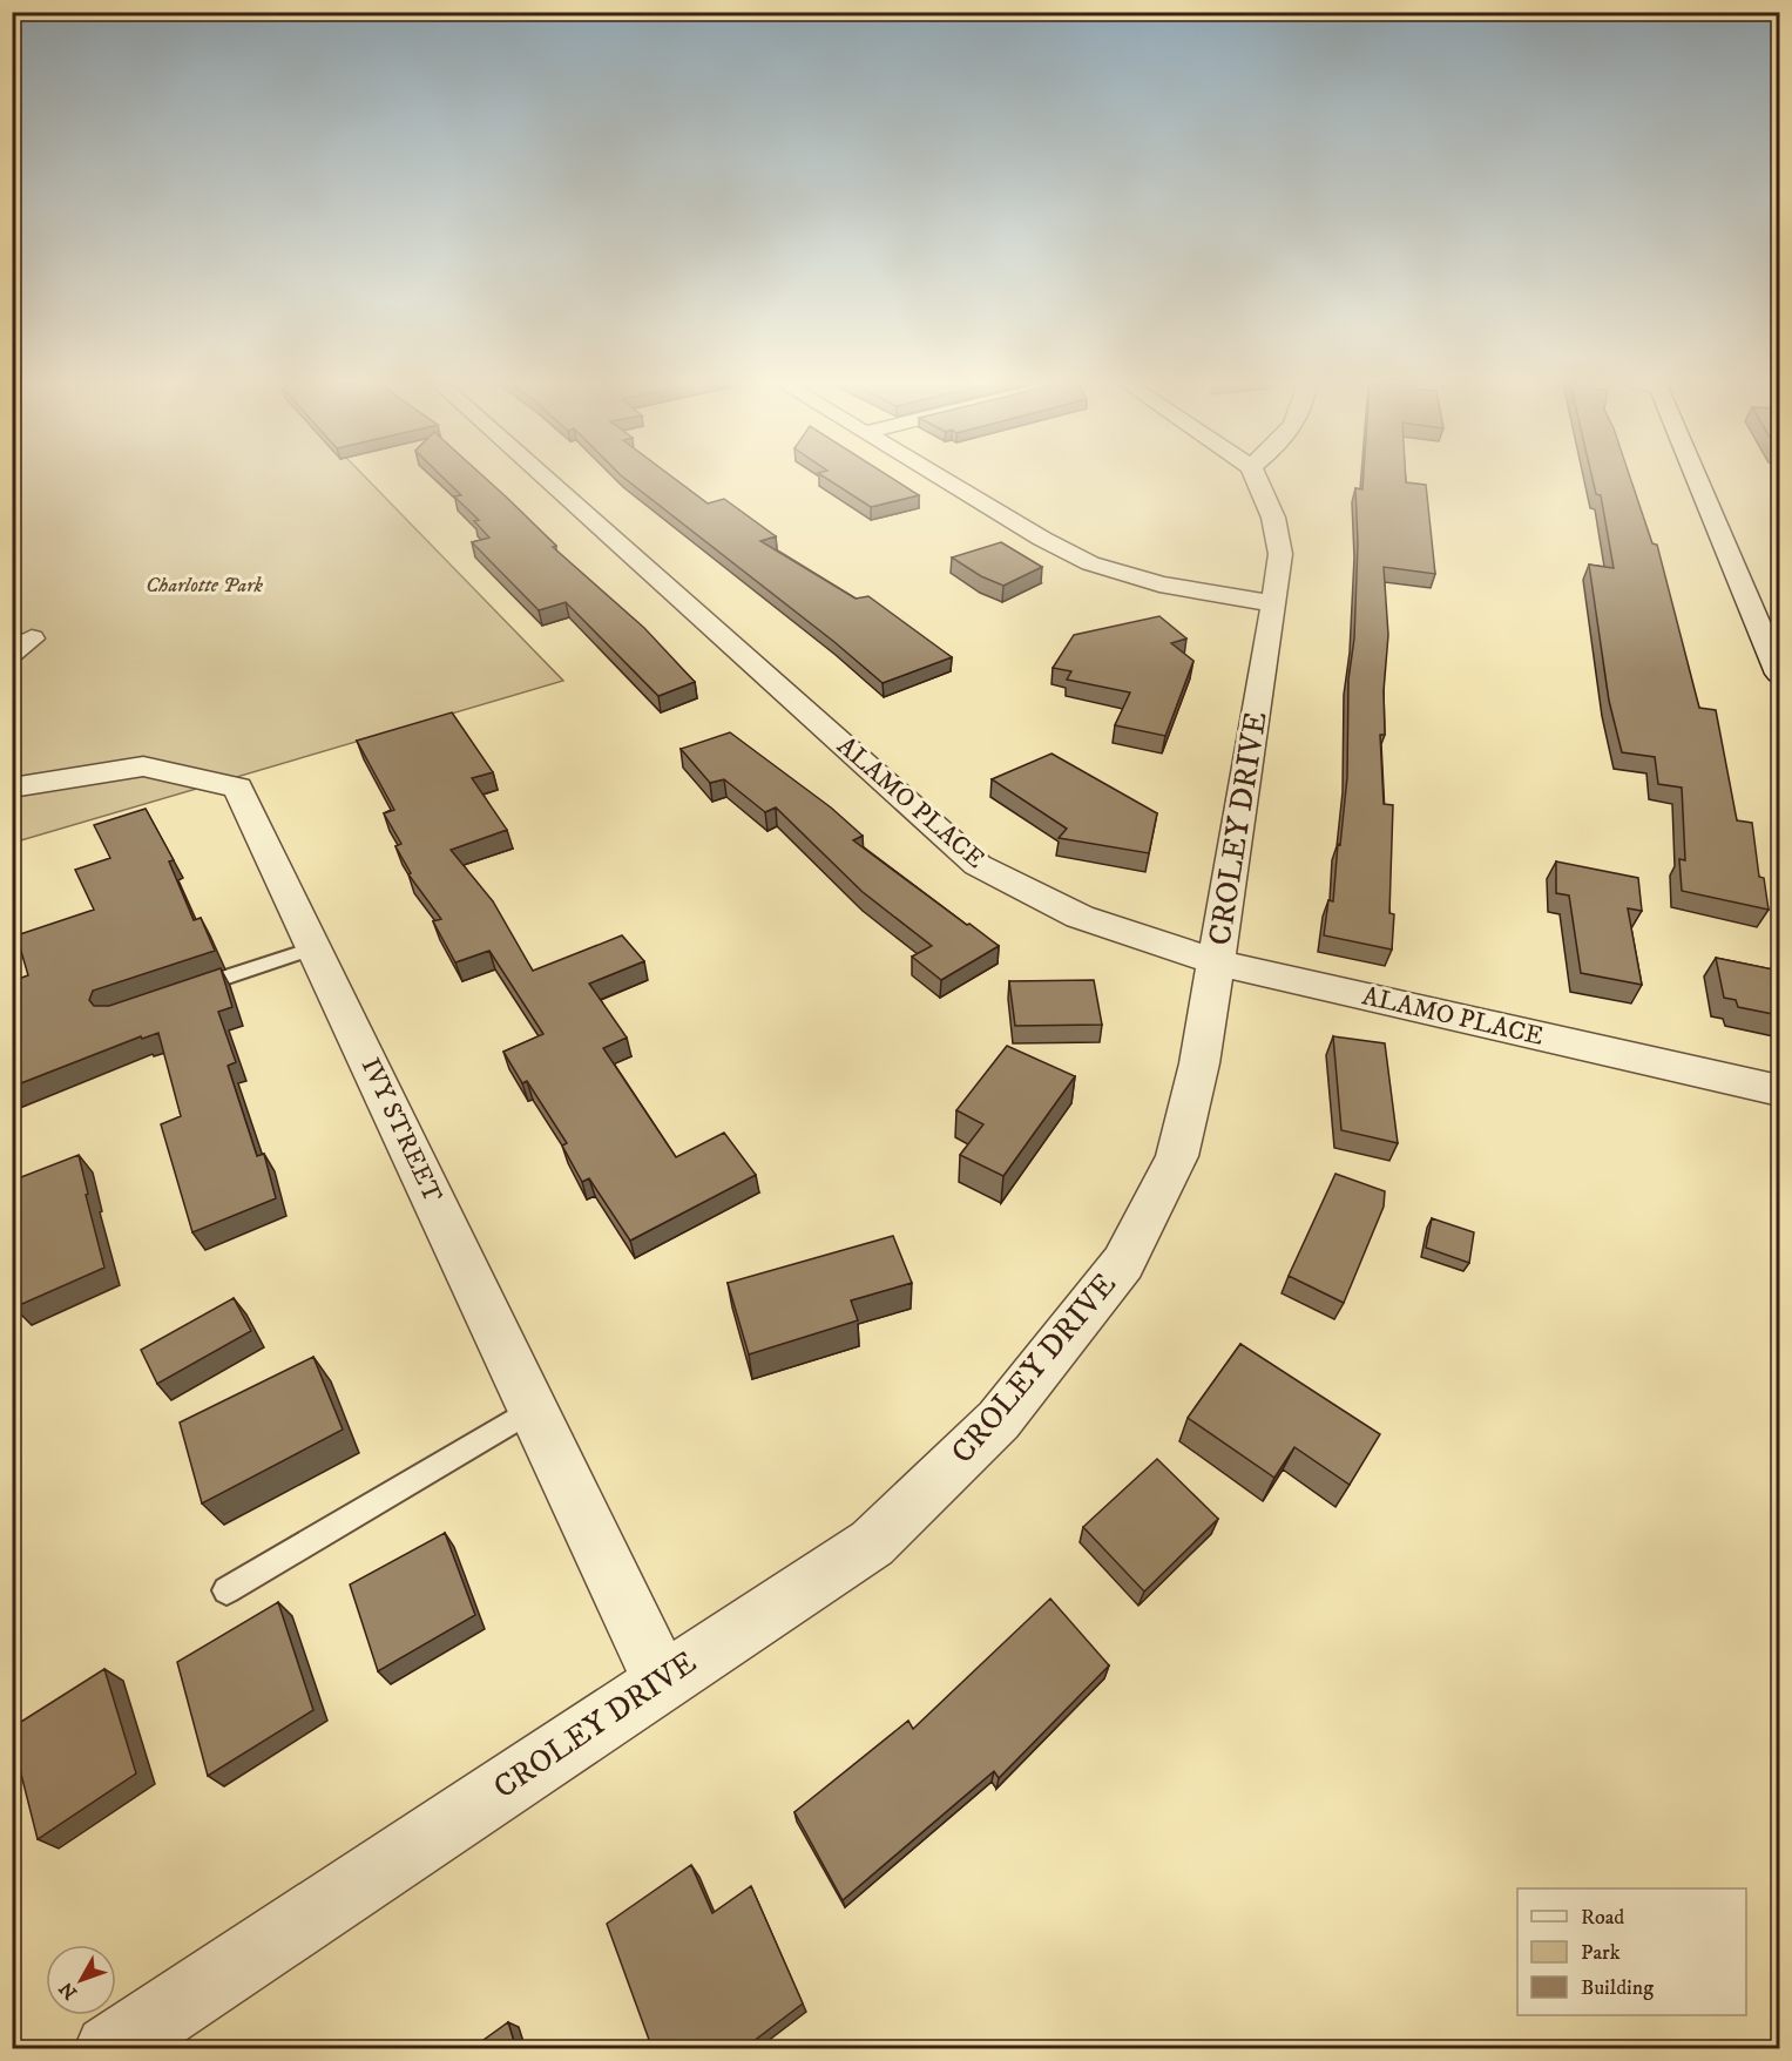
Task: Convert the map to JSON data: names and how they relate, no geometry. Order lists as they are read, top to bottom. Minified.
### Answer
{"streets":{"street":["ALAMO PLACE","CROLEY DRIVE","IVY STREET"]},"crossings":[["ALAMO PLACE","CROLEY DRIVE"],["CROLEY DRIVE","IVY STREET"]],"parks":["Charlotte Park"],"legend":["Road","Park","Building"],"north":"bottom left"}
